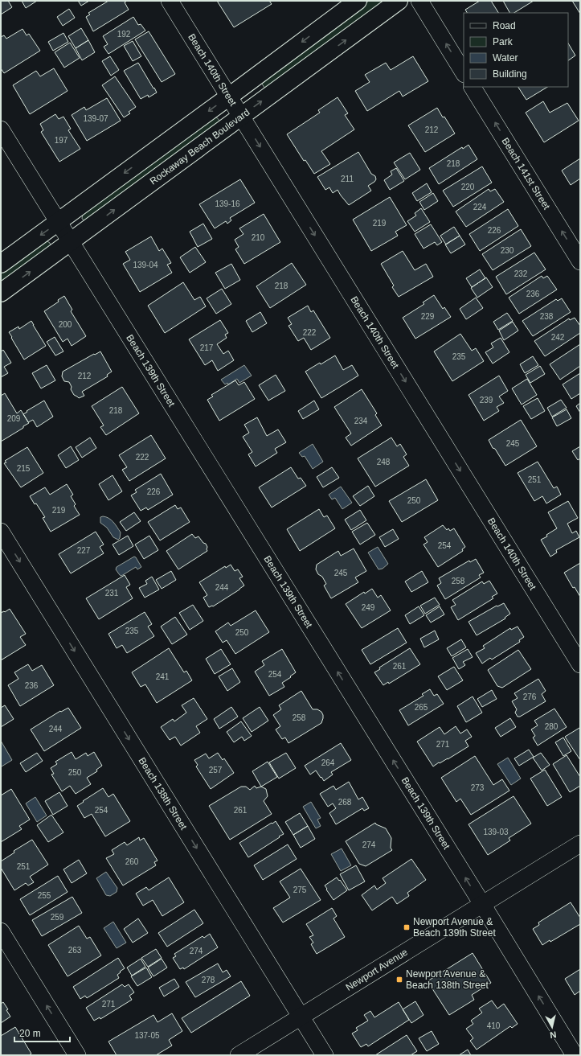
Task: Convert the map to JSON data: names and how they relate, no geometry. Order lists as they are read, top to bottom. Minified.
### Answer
{"streets":{"street":["Beach 140th Street","Rockaway Beach Boulevard","Beach 141st Street","Beach 139th Street","Beach 138th Street","Newport Avenue"]},"crossings":[["Beach 140th Street","Rockaway Beach Boulevard"],["Rockaway Beach Boulevard","Beach 139th Street"],["Beach 139th Street","Newport Avenue"],["Beach 138th Street","Newport Avenue"]],"one_way":["Beach 140th Street","Beach 141st Street","Beach 139th Street","Beach 138th Street"],"places":{"transit":["Newport Avenue & Beach 139th Street","Newport Avenue & Beach 138th Street"]},"house_numbers":["192","139-07","212","197","218","211","220","139-16","224","219","226","210","230","139-04","232","218","236","229","238","200","222","242","217","235","212","239","218","209","234","245","222","248","215","251","226","250","219","254","227","245","258","244","231","249","235","250","261","254","241","236","276","265","258","280","244","271","264","257","250","273","268","254","261","139-03","274","260","251","275","255","259","263","274","278","271","410","137-05"],"legend":["Road","Park","Water","Building"],"scale_bar":"20 m","north":"bottom"}
